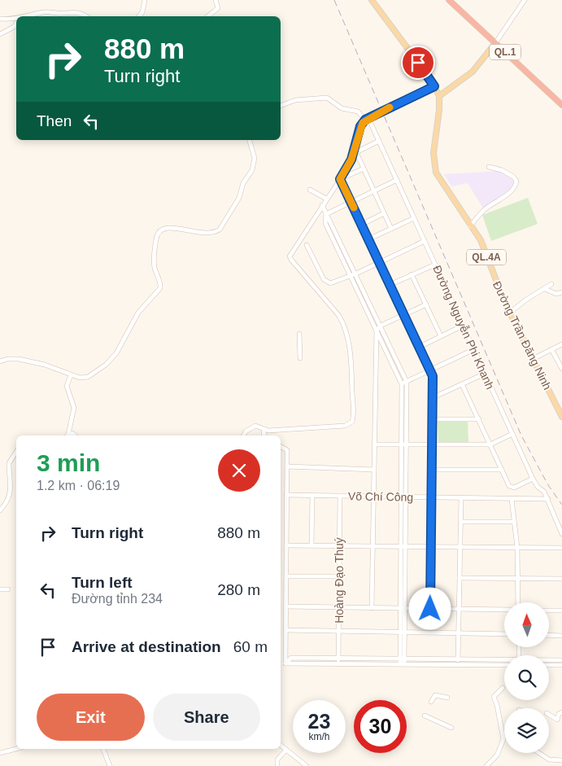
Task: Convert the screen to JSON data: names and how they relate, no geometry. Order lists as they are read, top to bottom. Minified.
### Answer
{"streets":{"highway":["QL.1"],"main road":["QL.4A","Đường Trần Đăng Ninh"],"street":["Đường Nguyễn Phi Khanh","Võ Chí Công","Hoàng Đạo Thuý"]},"crossings":[["Đường Nguyễn Phi Khanh","Võ Chí Công"],["Võ Chí Công","Hoàng Đạo Thuý"]],"north":"top","page":{"turn":["880 m","Turn right"],"then":"Then","heading":["3 min","1.2 km · 06:19"],"list":[{"name":"Turn right","value":"880 m"},{"name":"Turn left","note":"Đường tỉnh 234","value":"280 m"},{"name":"Arrive at destination","value":"60 m"}],"buttons":["Exit","Share"],"speed":"23 km/h","limit":"30"}}
